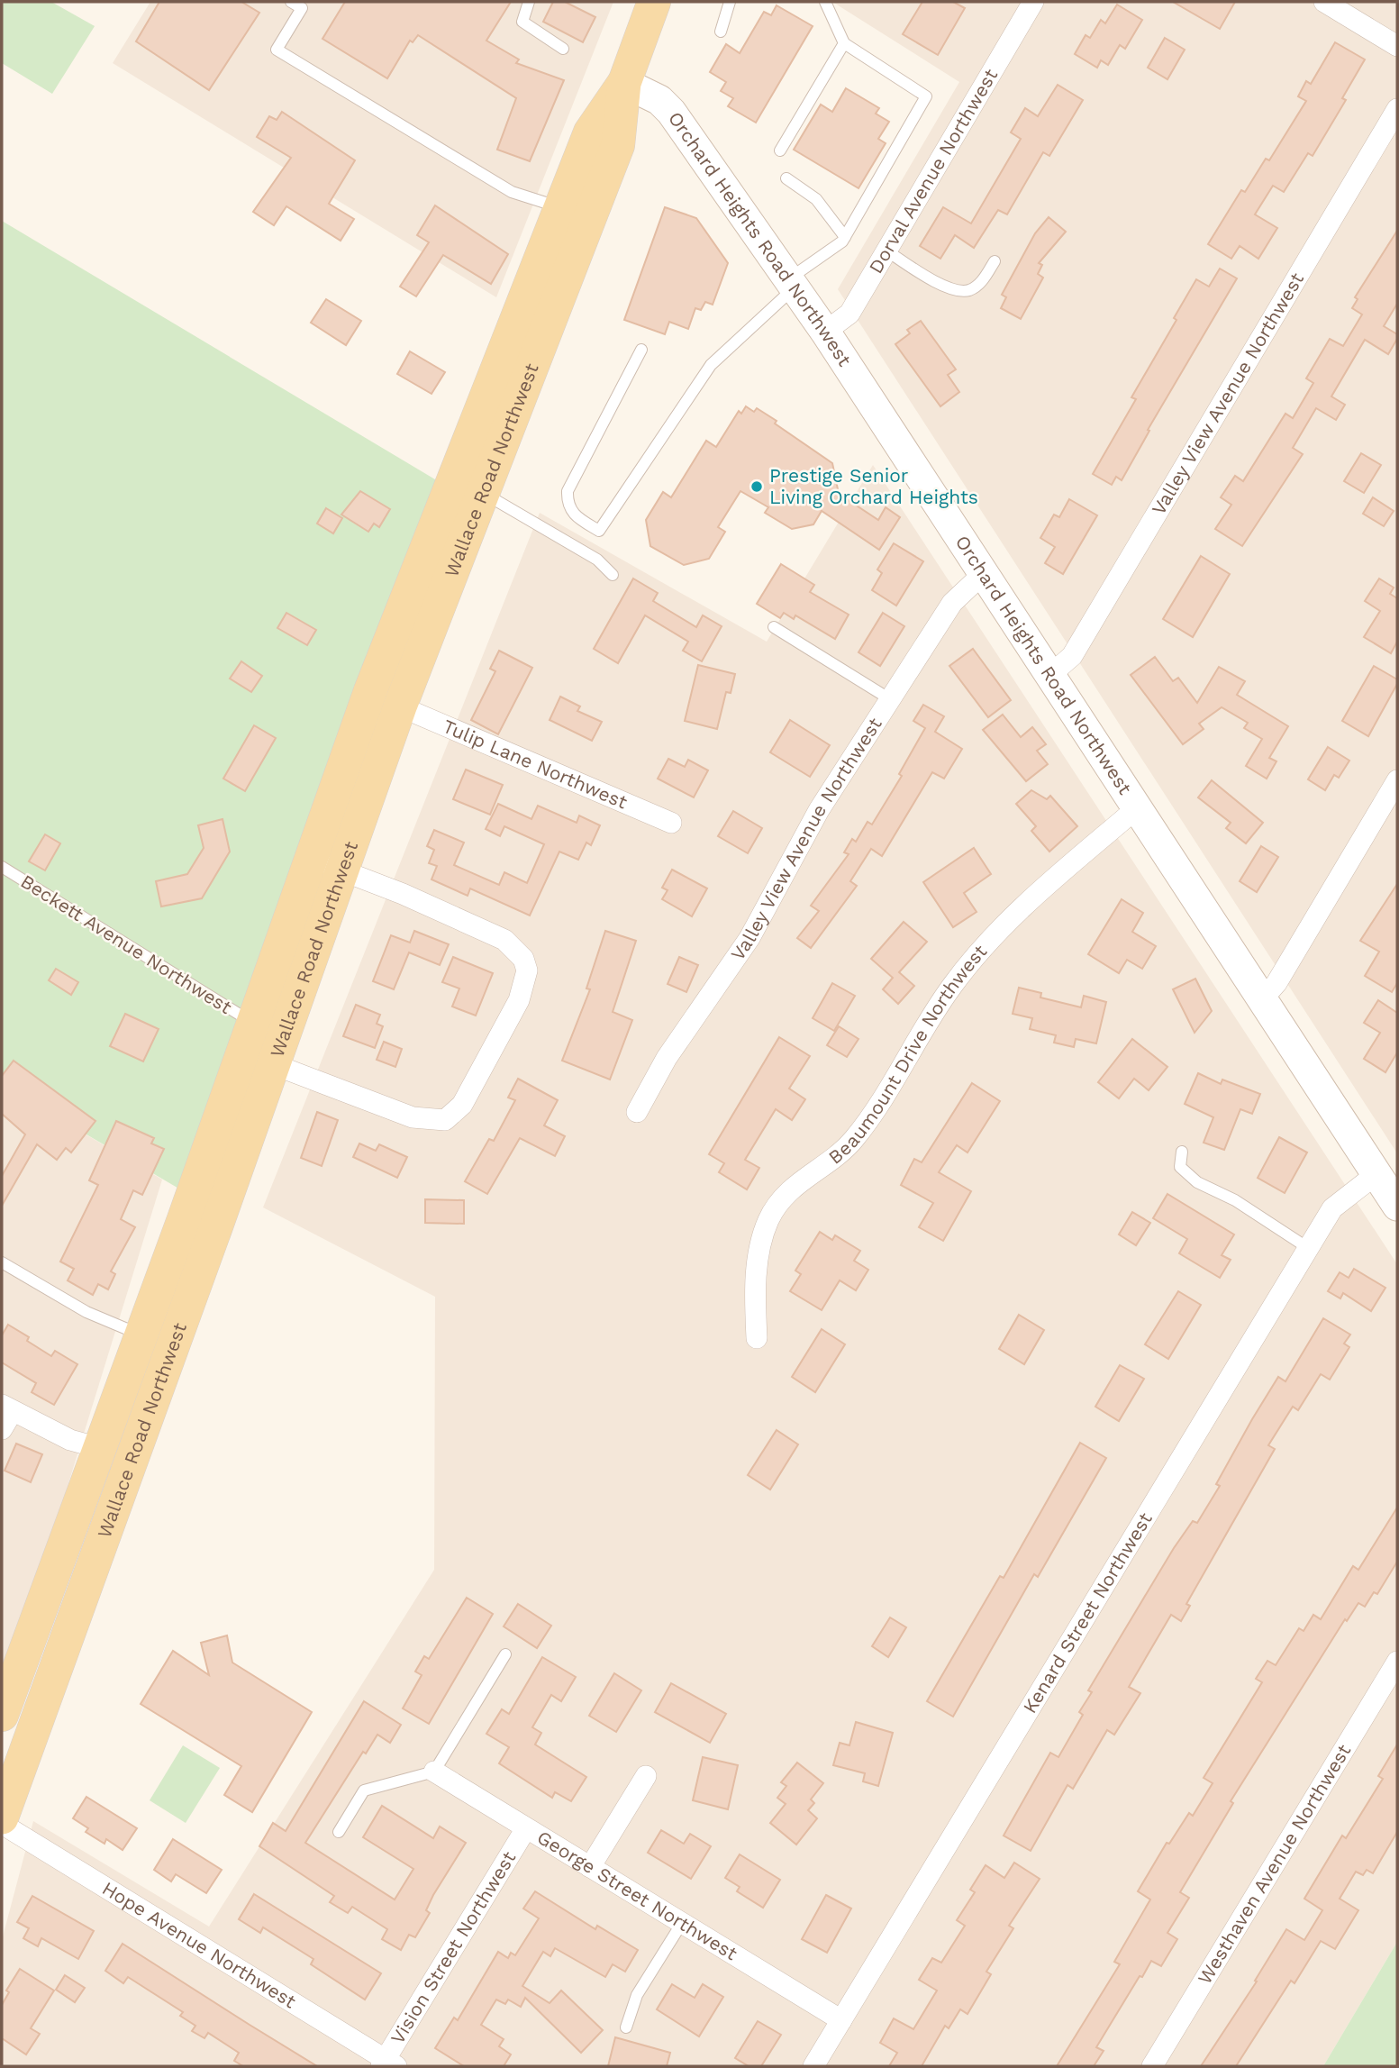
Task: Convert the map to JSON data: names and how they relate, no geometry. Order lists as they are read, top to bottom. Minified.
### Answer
{"streets":{"main road":["Orchard Heights Road Northwest","Wallace Road Northwest"],"street":["Dorval Avenue Northwest","Valley View Avenue Northwest","Tulip Lane Northwest","Beaumount Drive Northwest","Kenard Street Northwest","Westhaven Avenue Northwest","George Street Northwest","Hope Avenue Northwest","Vision Street Northwest"],"lane":["Beckett Avenue Northwest"]},"crossings":[["Dorval Avenue Northwest","Orchard Heights Road Northwest"],["Orchard Heights Road Northwest","Valley View Avenue Northwest"],["Orchard Heights Road Northwest","Wallace Road Northwest"],["Orchard Heights Road Northwest","Beaumount Drive Northwest"],["Orchard Heights Road Northwest","Kenard Street Northwest"],["Wallace Road Northwest","Tulip Lane Northwest"],["Wallace Road Northwest","Beckett Avenue Northwest"],["Kenard Street Northwest","George Street Northwest"],["George Street Northwest","Vision Street Northwest"],["Hope Avenue Northwest","Vision Street Northwest"]],"places":["Prestige Senior Living Orchard Heights"]}
